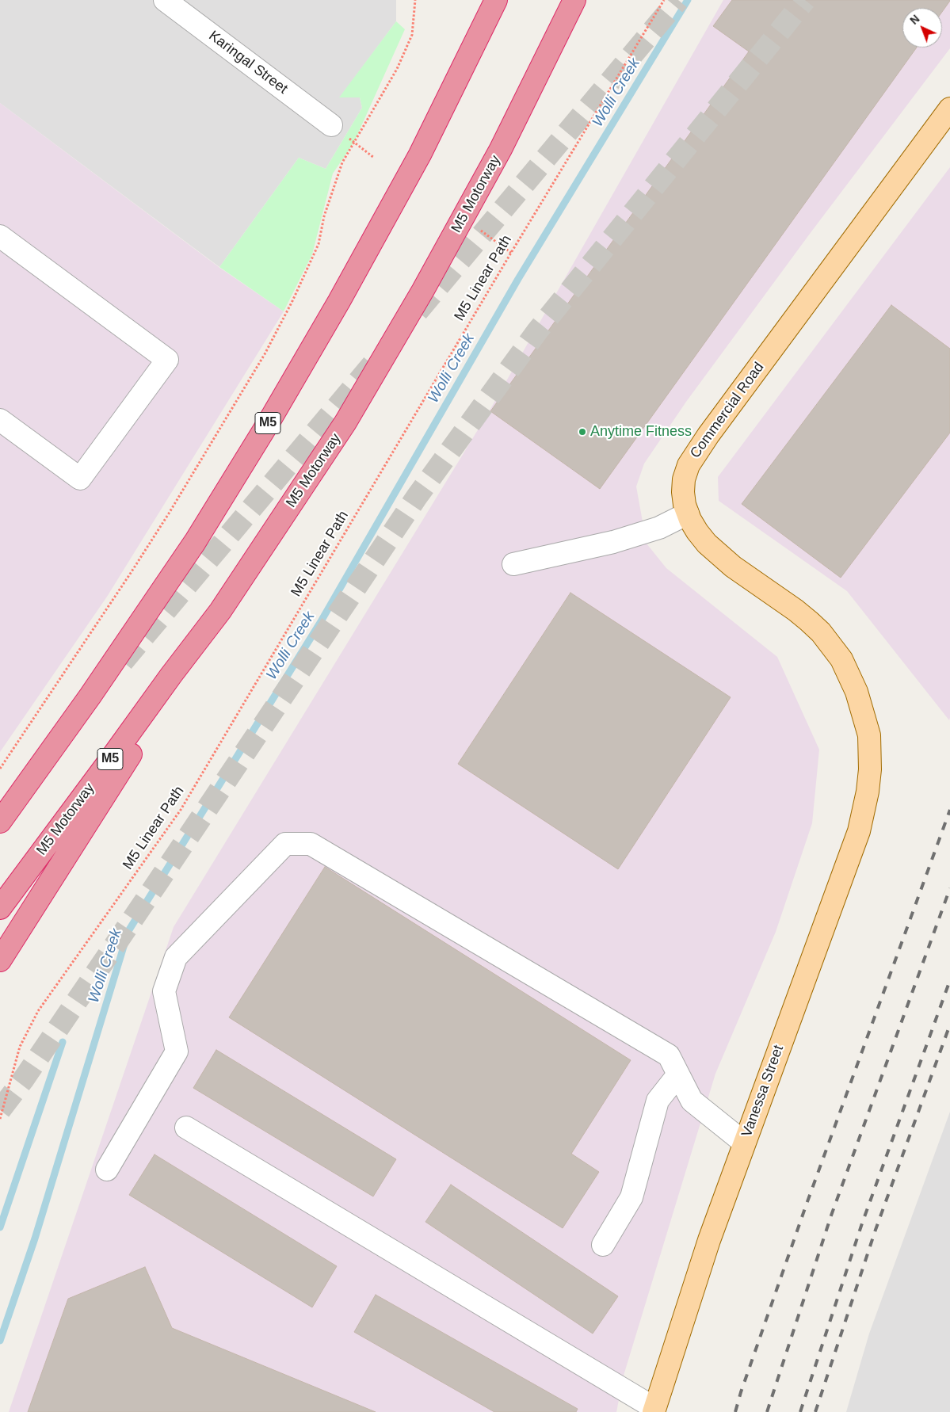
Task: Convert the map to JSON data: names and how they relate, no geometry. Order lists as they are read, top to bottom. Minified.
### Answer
{"streets":{"highway":["M5 Motorway","M5"],"main road":["Commercial Road","Vanessa Street"],"street":["Karingal Street"],"path":["M5 Linear Path"]},"crossings":[["Commercial Road","Vanessa Street"]],"water":["Wolli Creek"],"places":["Anytime Fitness"],"north":"top left"}
